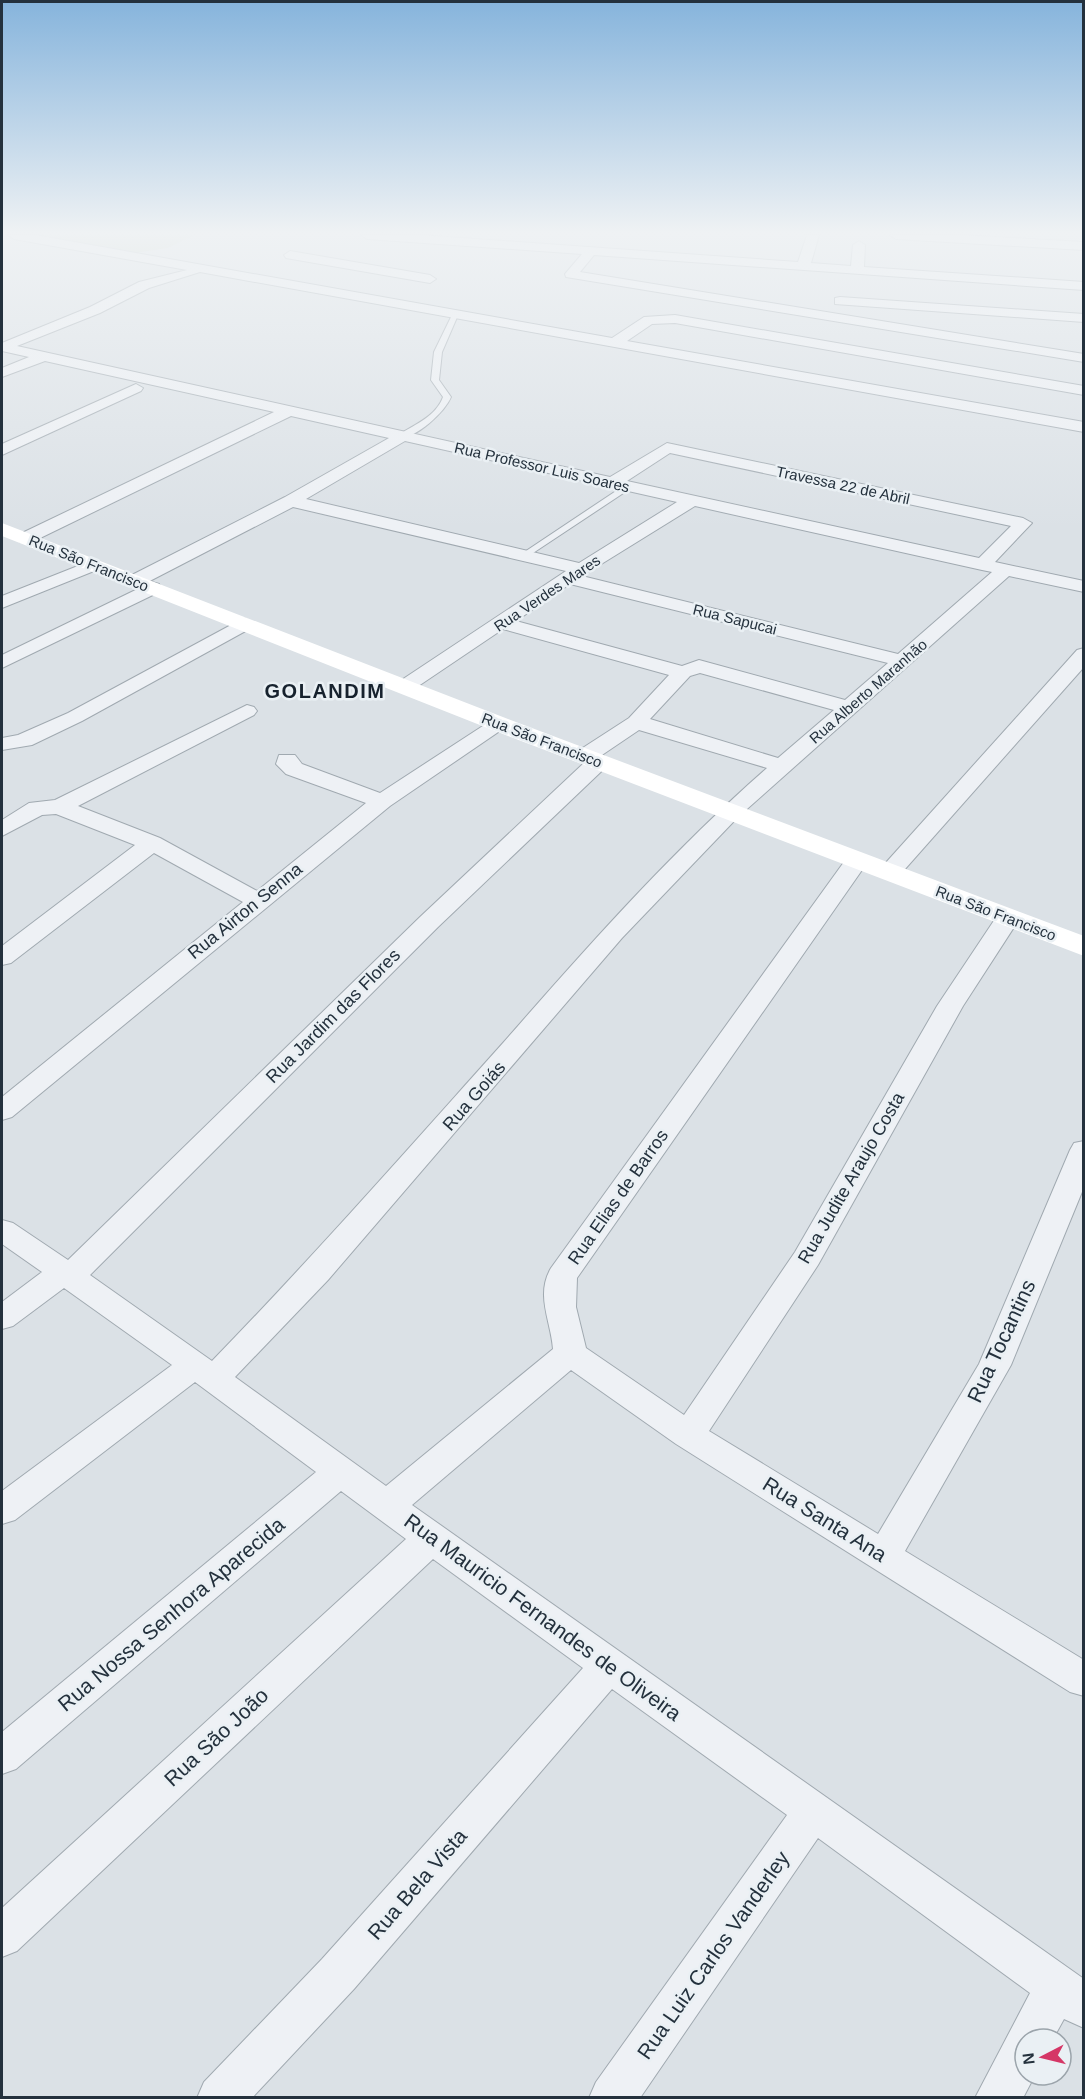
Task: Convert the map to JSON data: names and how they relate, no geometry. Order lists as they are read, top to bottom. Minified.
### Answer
{"streets":{"street":["Rua Professor Luis Soares","Travessa 22 de Abril","Rua São Francisco","Rua Verdes Mares","Rua Sapucai","Rua Alberto Maranhão","Rua Airton Senna","Rua Jardim das Flores","Rua Goiás","Rua Judite Araujo Costa","Rua Elias de Barros","Rua Tocantins","Rua Santa Ana","Rua Nossa Senhora Aparecida","Rua Mauricio Fernandes de Oliveira","Rua São João","Rua Bela Vista","Rua Luiz Carlos Vanderley"]},"crossings":[["Rua Professor Luis Soares","Travessa 22 de Abril"],["Rua Professor Luis Soares","Rua Verdes Mares"],["Rua Professor Luis Soares","Rua Alberto Maranhão"],["Rua São Francisco","Rua Verdes Mares"],["Rua São Francisco","Rua Alberto Maranhão"],["Rua São Francisco","Rua Airton Senna"],["Rua São Francisco","Rua Jardim das Flores"],["Rua São Francisco","Rua Goiás"],["Rua São Francisco","Rua Judite Araujo Costa"],["Rua São Francisco","Rua Elias de Barros"],["Rua Verdes Mares","Rua Sapucai"],["Rua Sapucai","Rua Alberto Maranhão"],["Rua Alberto Maranhão","Rua Goiás"],["Rua Jardim das Flores","Rua Mauricio Fernandes de Oliveira"],["Rua Goiás","Rua Mauricio Fernandes de Oliveira"],["Rua Judite Araujo Costa","Rua Santa Ana"],["Rua Elias de Barros","Rua Santa Ana"],["Rua Tocantins","Rua Santa Ana"],["Rua Nossa Senhora Aparecida","Rua Mauricio Fernandes de Oliveira"],["Rua Mauricio Fernandes de Oliveira","Rua São João"],["Rua Mauricio Fernandes de Oliveira","Rua Bela Vista"],["Rua Mauricio Fernandes de Oliveira","Rua Luiz Carlos Vanderley"]],"districts":["GOLANDIM"],"north":"left"}
